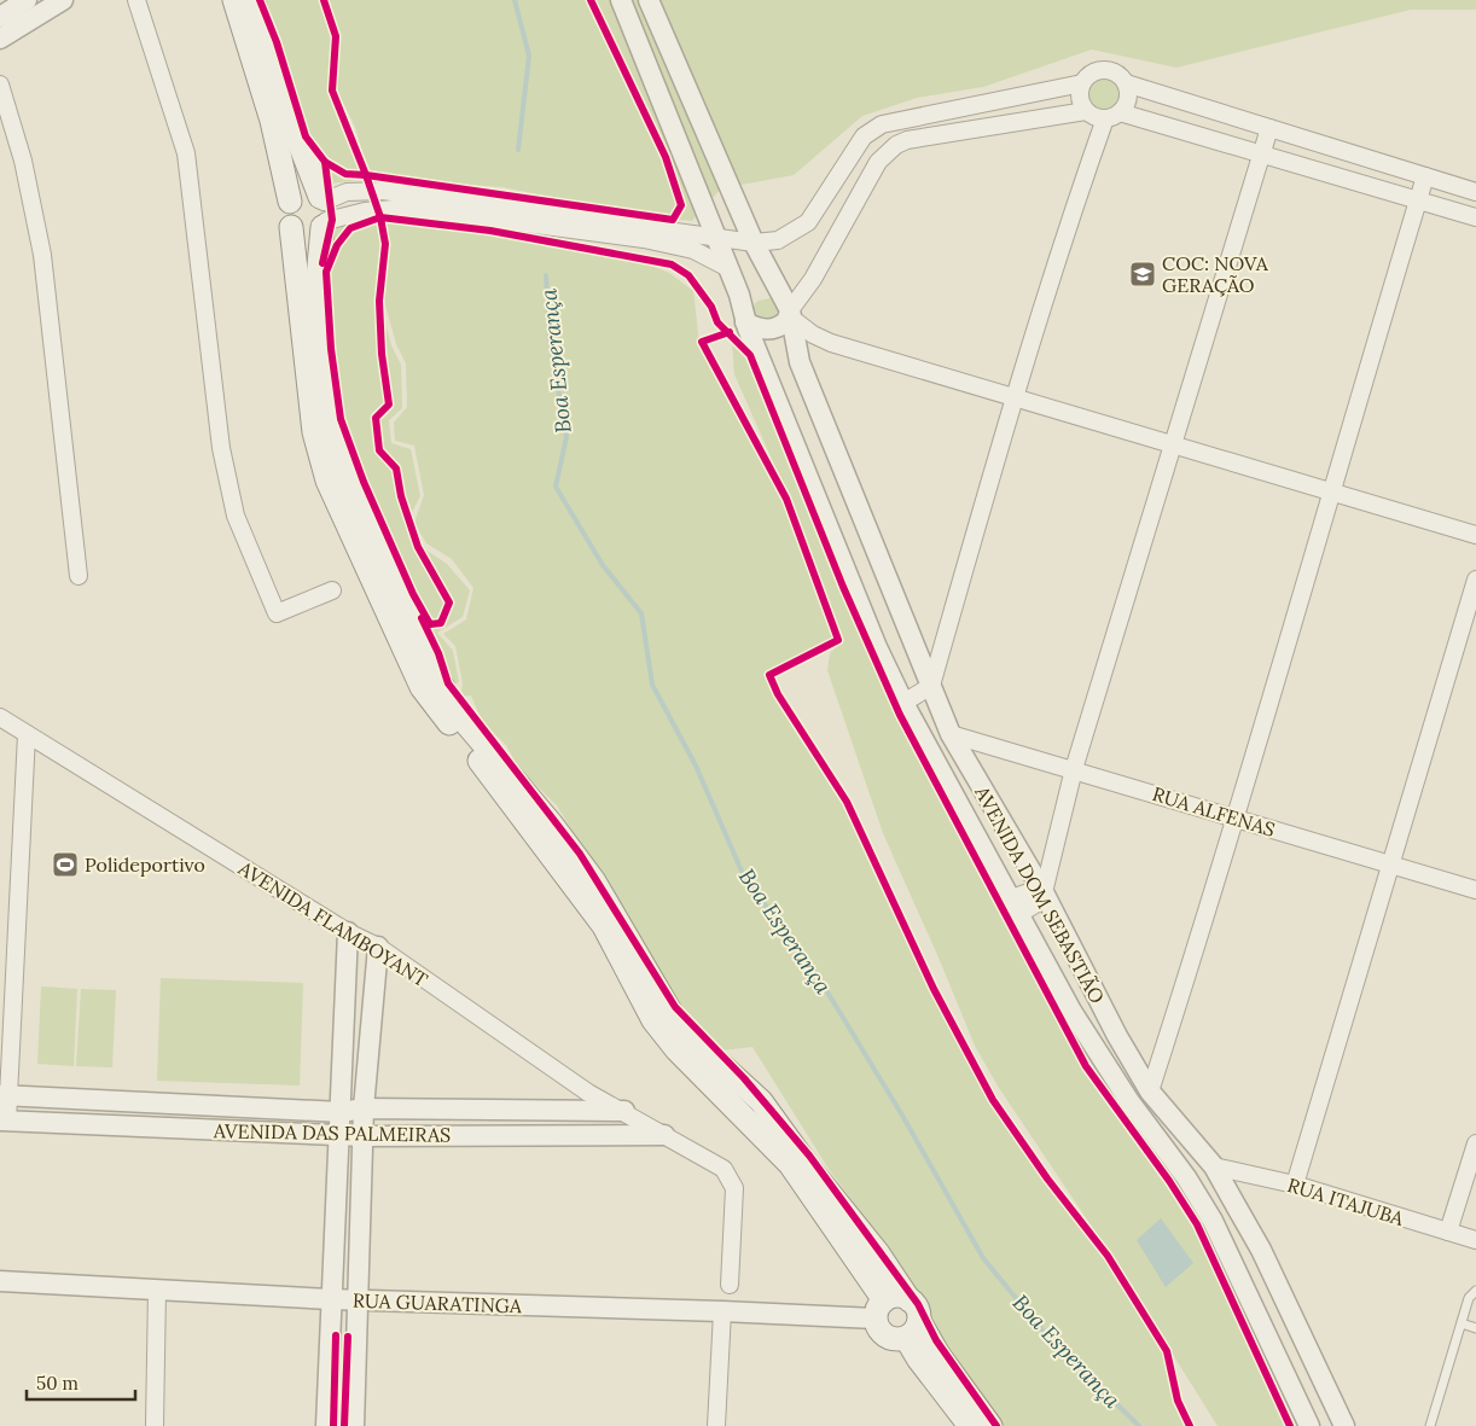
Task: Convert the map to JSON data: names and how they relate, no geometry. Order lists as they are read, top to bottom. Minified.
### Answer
{"streets":{"street":["RUA ALFENAS","AVENIDA DOM SEBASTIÃO","AVENIDA FLAMBOYANT","AVENIDA DAS PALMEIRAS","RUA ITAJUBA","RUA GUARATINGA"]},"crossings":[["RUA ALFENAS","AVENIDA DOM SEBASTIÃO"],["AVENIDA DOM SEBASTIÃO","RUA ITAJUBA"],["AVENIDA FLAMBOYANT","AVENIDA DAS PALMEIRAS"]],"water":["Boa Esperança"],"places":{"school or university":["COC: NOVA GERAÇÃO"],"sports":["Polideportivo"]},"scale_bar":"50 m"}
